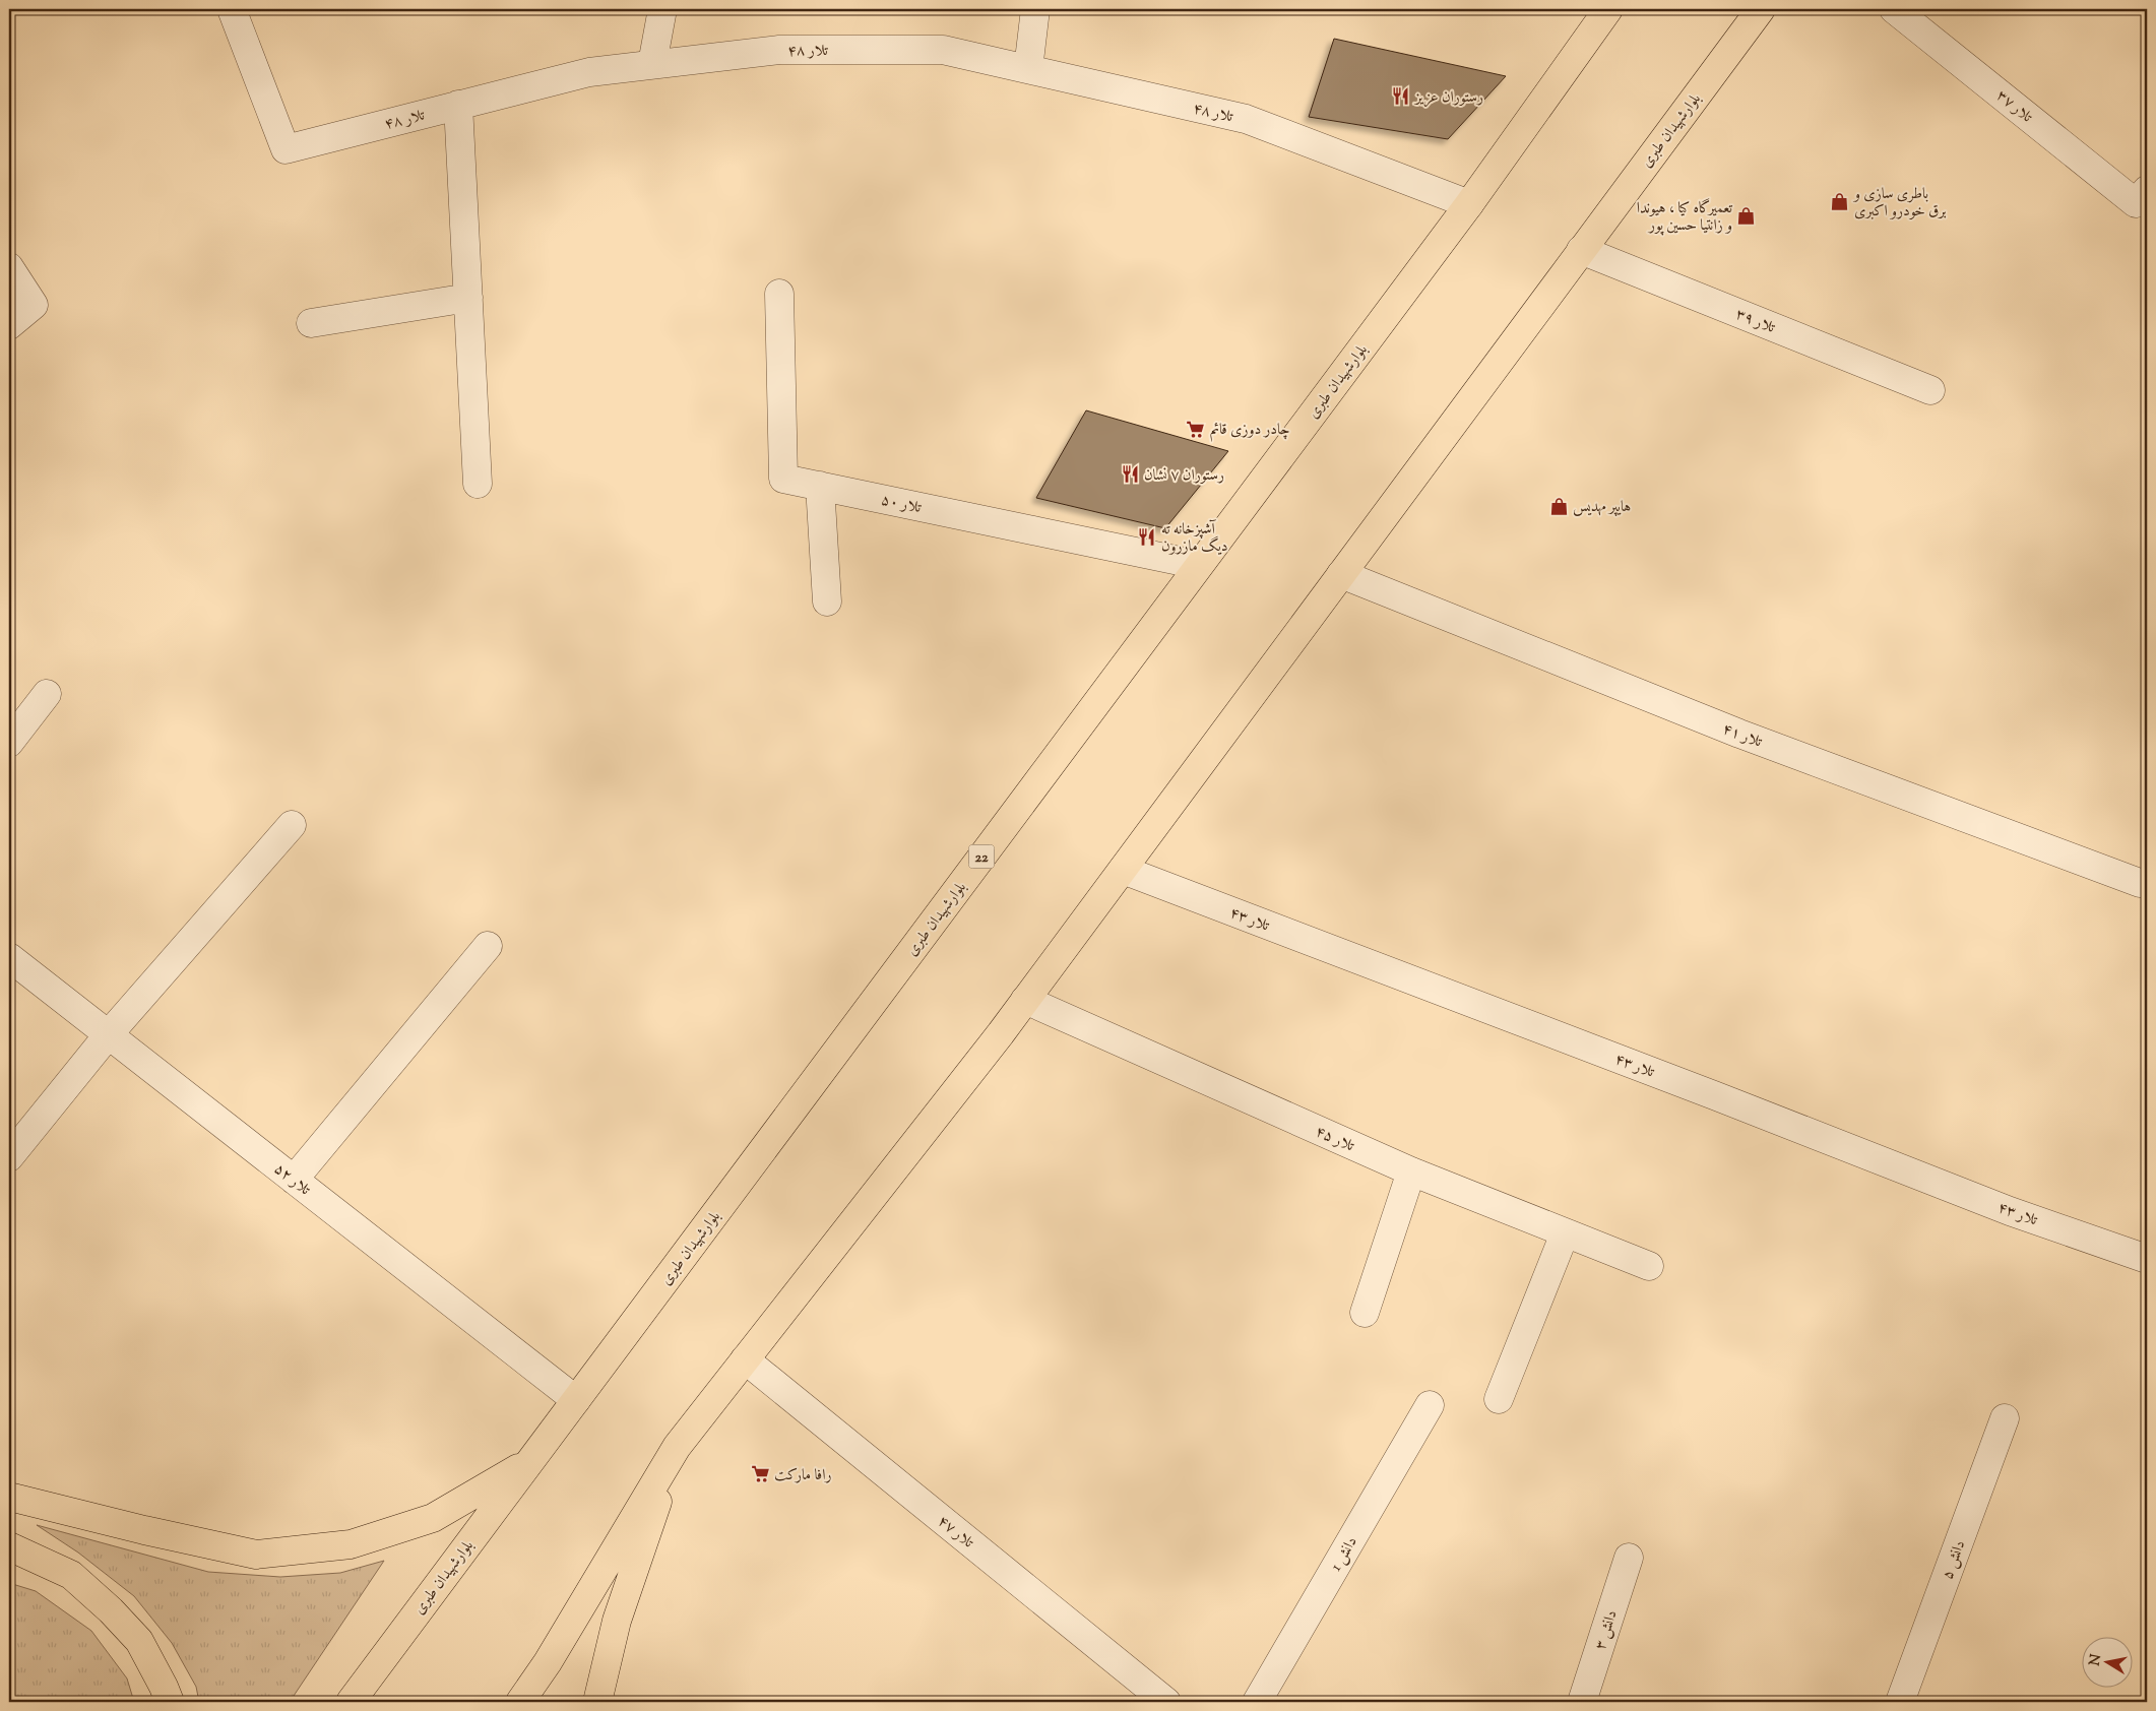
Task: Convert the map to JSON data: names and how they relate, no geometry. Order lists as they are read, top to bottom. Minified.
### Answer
{"streets":{"highway":["بلوارشهیدان طبری","22"],"street":["تلار ۴۸","تلار ۳۷","تلار ۳۹","تلار ۵۰","تلار ۴۱","تلار ۴۳","تلار ۴۵","تلار ۵۲","تلار ۴۷","دانش 1","دانش ۵","دانش ۳"]},"crossings":[["تلار ۴۸","بلوارشهیدان طبری"],["بلوارشهیدان طبری","تلار ۳۹"],["بلوارشهیدان طبری","تلار ۵۰"],["بلوارشهیدان طبری","تلار ۴۱"],["بلوارشهیدان طبری","تلار ۴۳"],["بلوارشهیدان طبری","تلار ۴۵"],["بلوارشهیدان طبری","تلار ۵۲"],["بلوارشهیدان طبری","تلار ۴۷"]],"places":{"restaurant":["رستوران عزیز","رستوران ۷ نشان","آشپزخانه ته دیگ مازرون"],"shop":["باطری سازی و برق خودرو اکبری","تعمیرگاه کیا ، هیوندا و زانتیا حسین پور","هایپر مهدیس"],"supermarket":["چادر دوزی قائم","رافا مارکت"]},"north":"left"}
